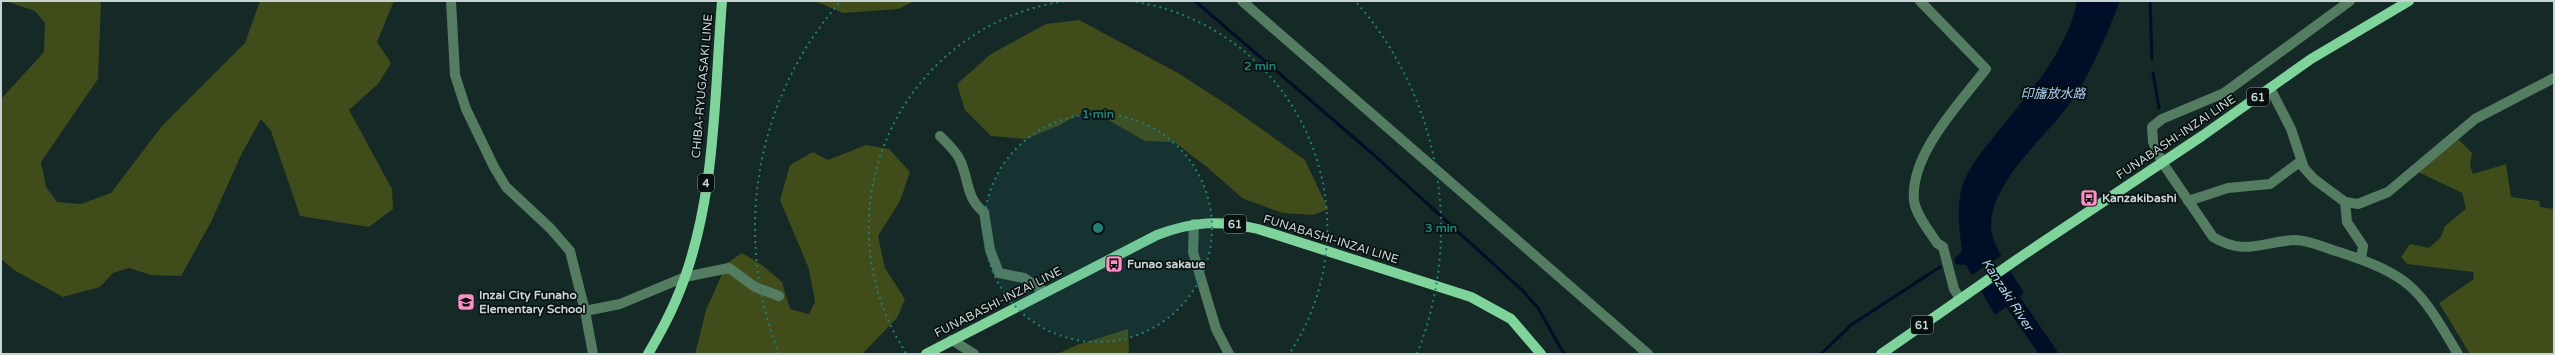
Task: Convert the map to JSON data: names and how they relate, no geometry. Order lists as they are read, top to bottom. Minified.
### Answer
{"streets":{"main road":["CHIBA-RYUGASAKI LINE","61","FUNABASHI-INZAI LINE","4"]},"water":["印旛放水路","Kanzaki River"],"places":{"bus stop":["Kanzakibashi","Funao sakaue"],"school or university":["Inzai City Funaho Elementary School"]},"rings":["2 min","1 min","3 min"]}
